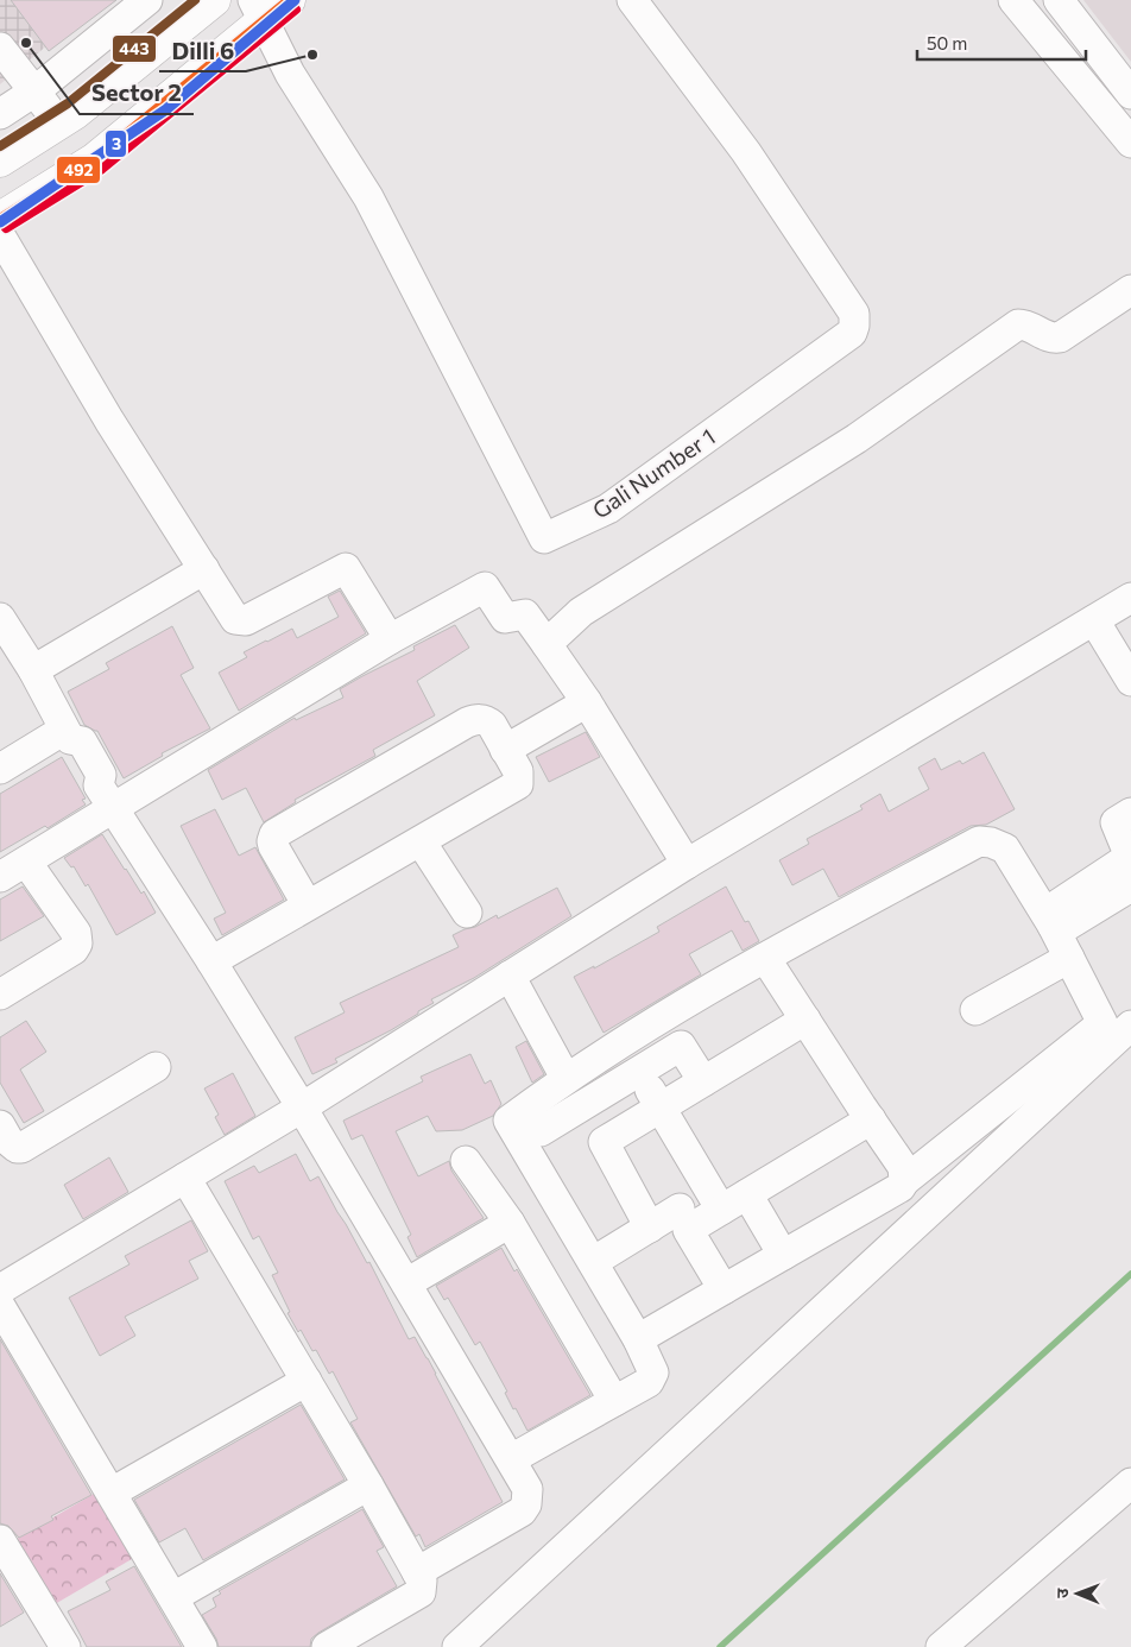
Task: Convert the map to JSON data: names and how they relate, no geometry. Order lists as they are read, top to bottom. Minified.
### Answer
{"streets":{"street":["Gali Number 1"]},"places":["Sector 2","Dilli 6"],"lines":["transit line 3","transit line 492","transit line 443"],"scale_bar":"50 m","north":"left"}
